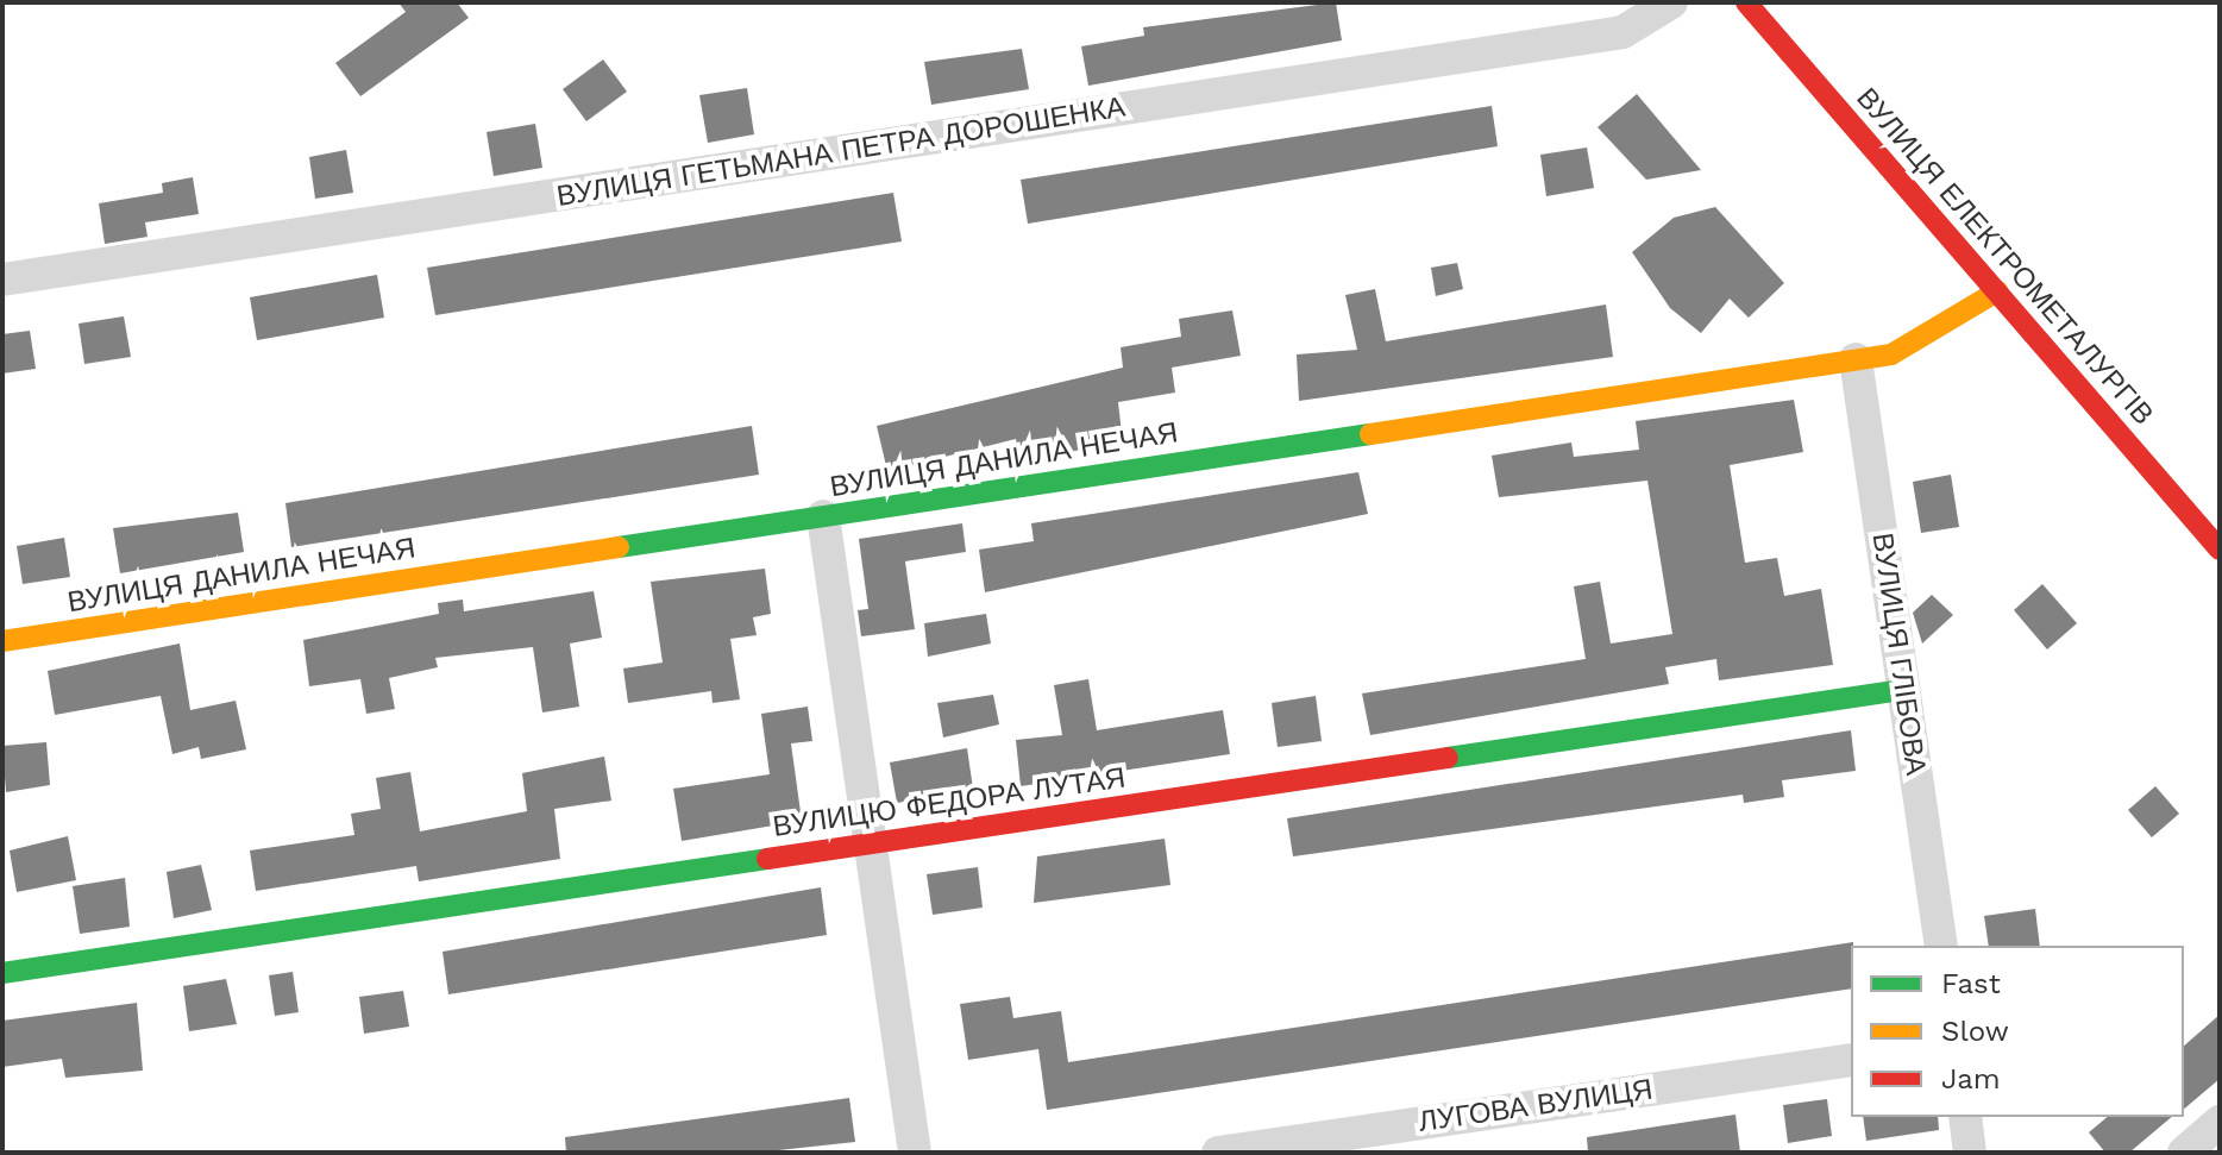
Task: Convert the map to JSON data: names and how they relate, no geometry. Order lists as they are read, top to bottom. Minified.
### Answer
{"streets":{"street":["ВУЛИЦЯ ГЕТЬМАНА ПЕТРА ДОРОШЕНКА","ВУЛИЦЯ ЕЛЕКТРОМЕТАЛУРГІВ","ВУЛИЦЯ ДАНИЛА НЕЧАЯ","ВУЛИЦЯ ГЛІБОВА","ВУЛИЦЮ ФЕДОРА ЛУТАЯ","ЛУГОВА ВУЛИЦЯ"]},"crossings":[["ВУЛИЦЯ ЕЛЕКТРОМЕТАЛУРГІВ","ВУЛИЦЯ ДАНИЛА НЕЧАЯ"],["ВУЛИЦЯ ДАНИЛА НЕЧАЯ","ВУЛИЦЯ ГЛІБОВА"],["ВУЛИЦЯ ГЛІБОВА","ВУЛИЦЮ ФЕДОРА ЛУТАЯ"]],"legend":["Fast","Slow","Jam"]}
